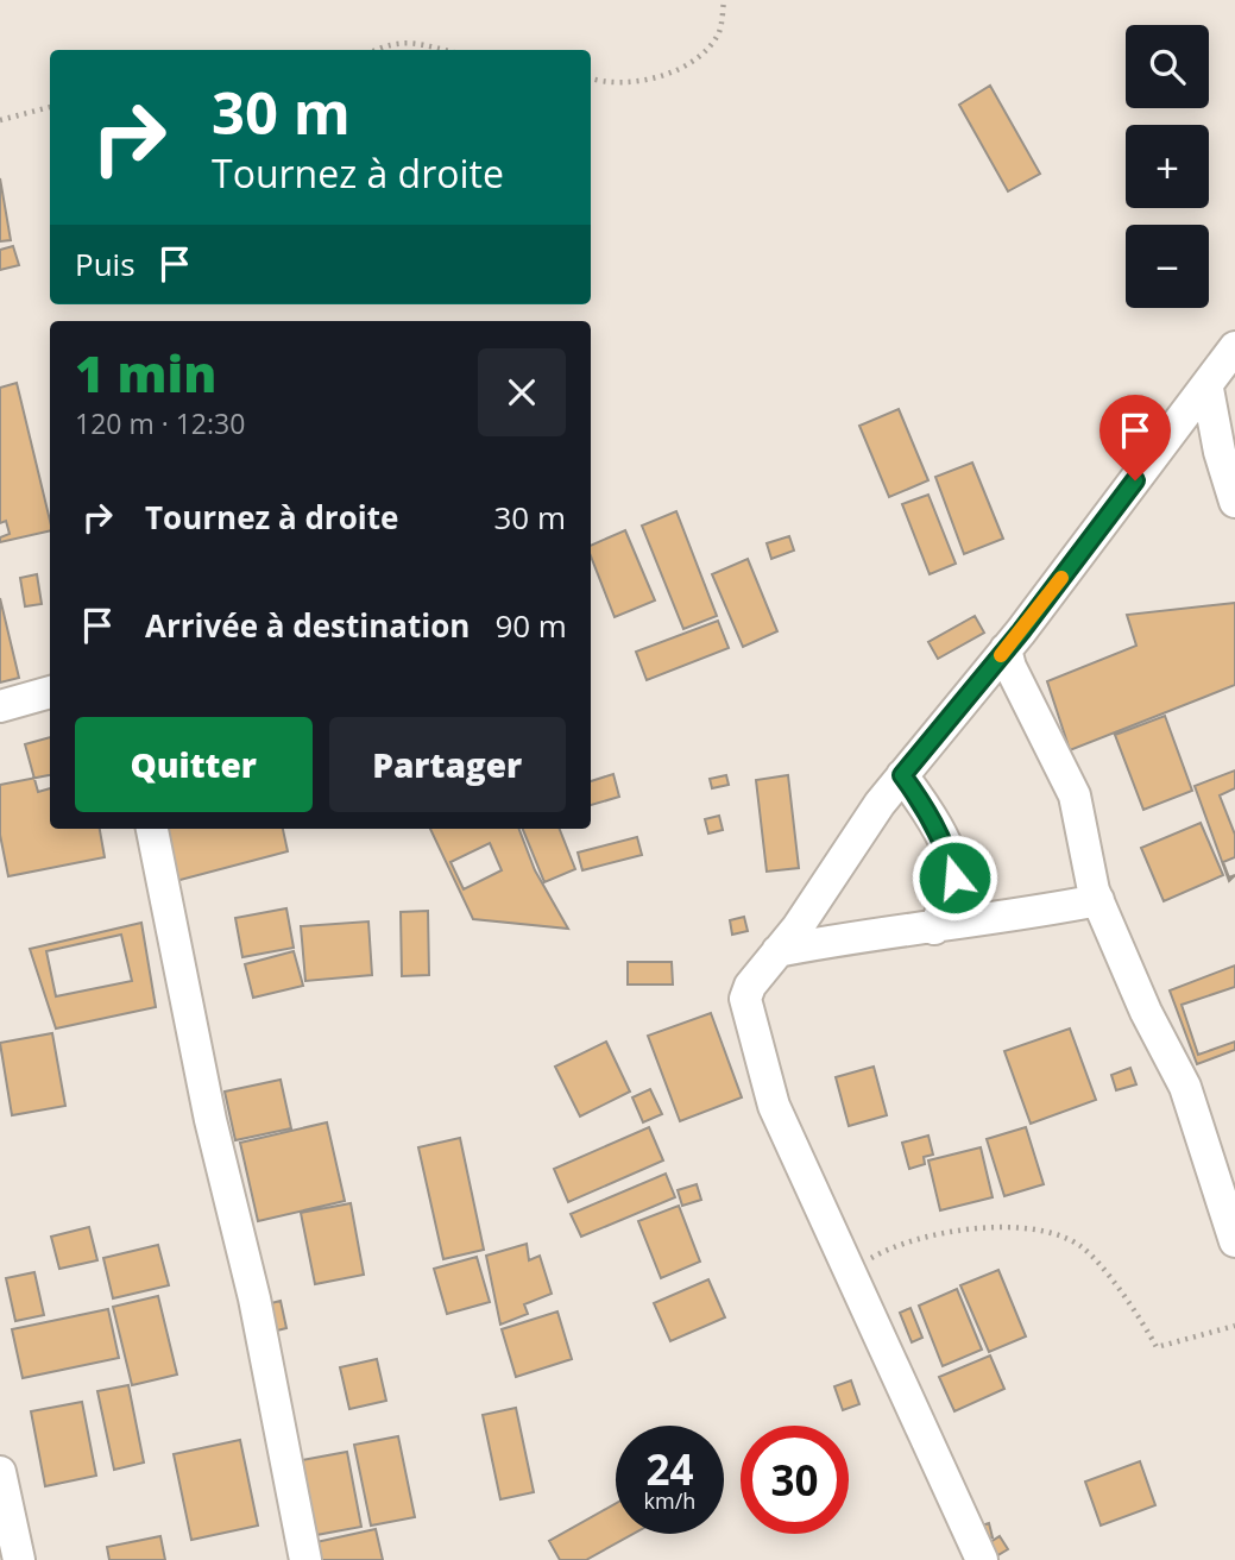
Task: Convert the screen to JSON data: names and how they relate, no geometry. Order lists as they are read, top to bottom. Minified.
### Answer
{"page":{"map_buttons":["+","−"],"turn":["30 m","Tournez à droite"],"then":"Puis","heading":["1 min","120 m · 12:30"],"list":[{"name":"Tournez à droite","value":"30 m"},{"name":"Arrivée à destination","value":"90 m"}],"buttons":["Quitter","Partager"],"speed":"24 km/h","limit":"30"}}
